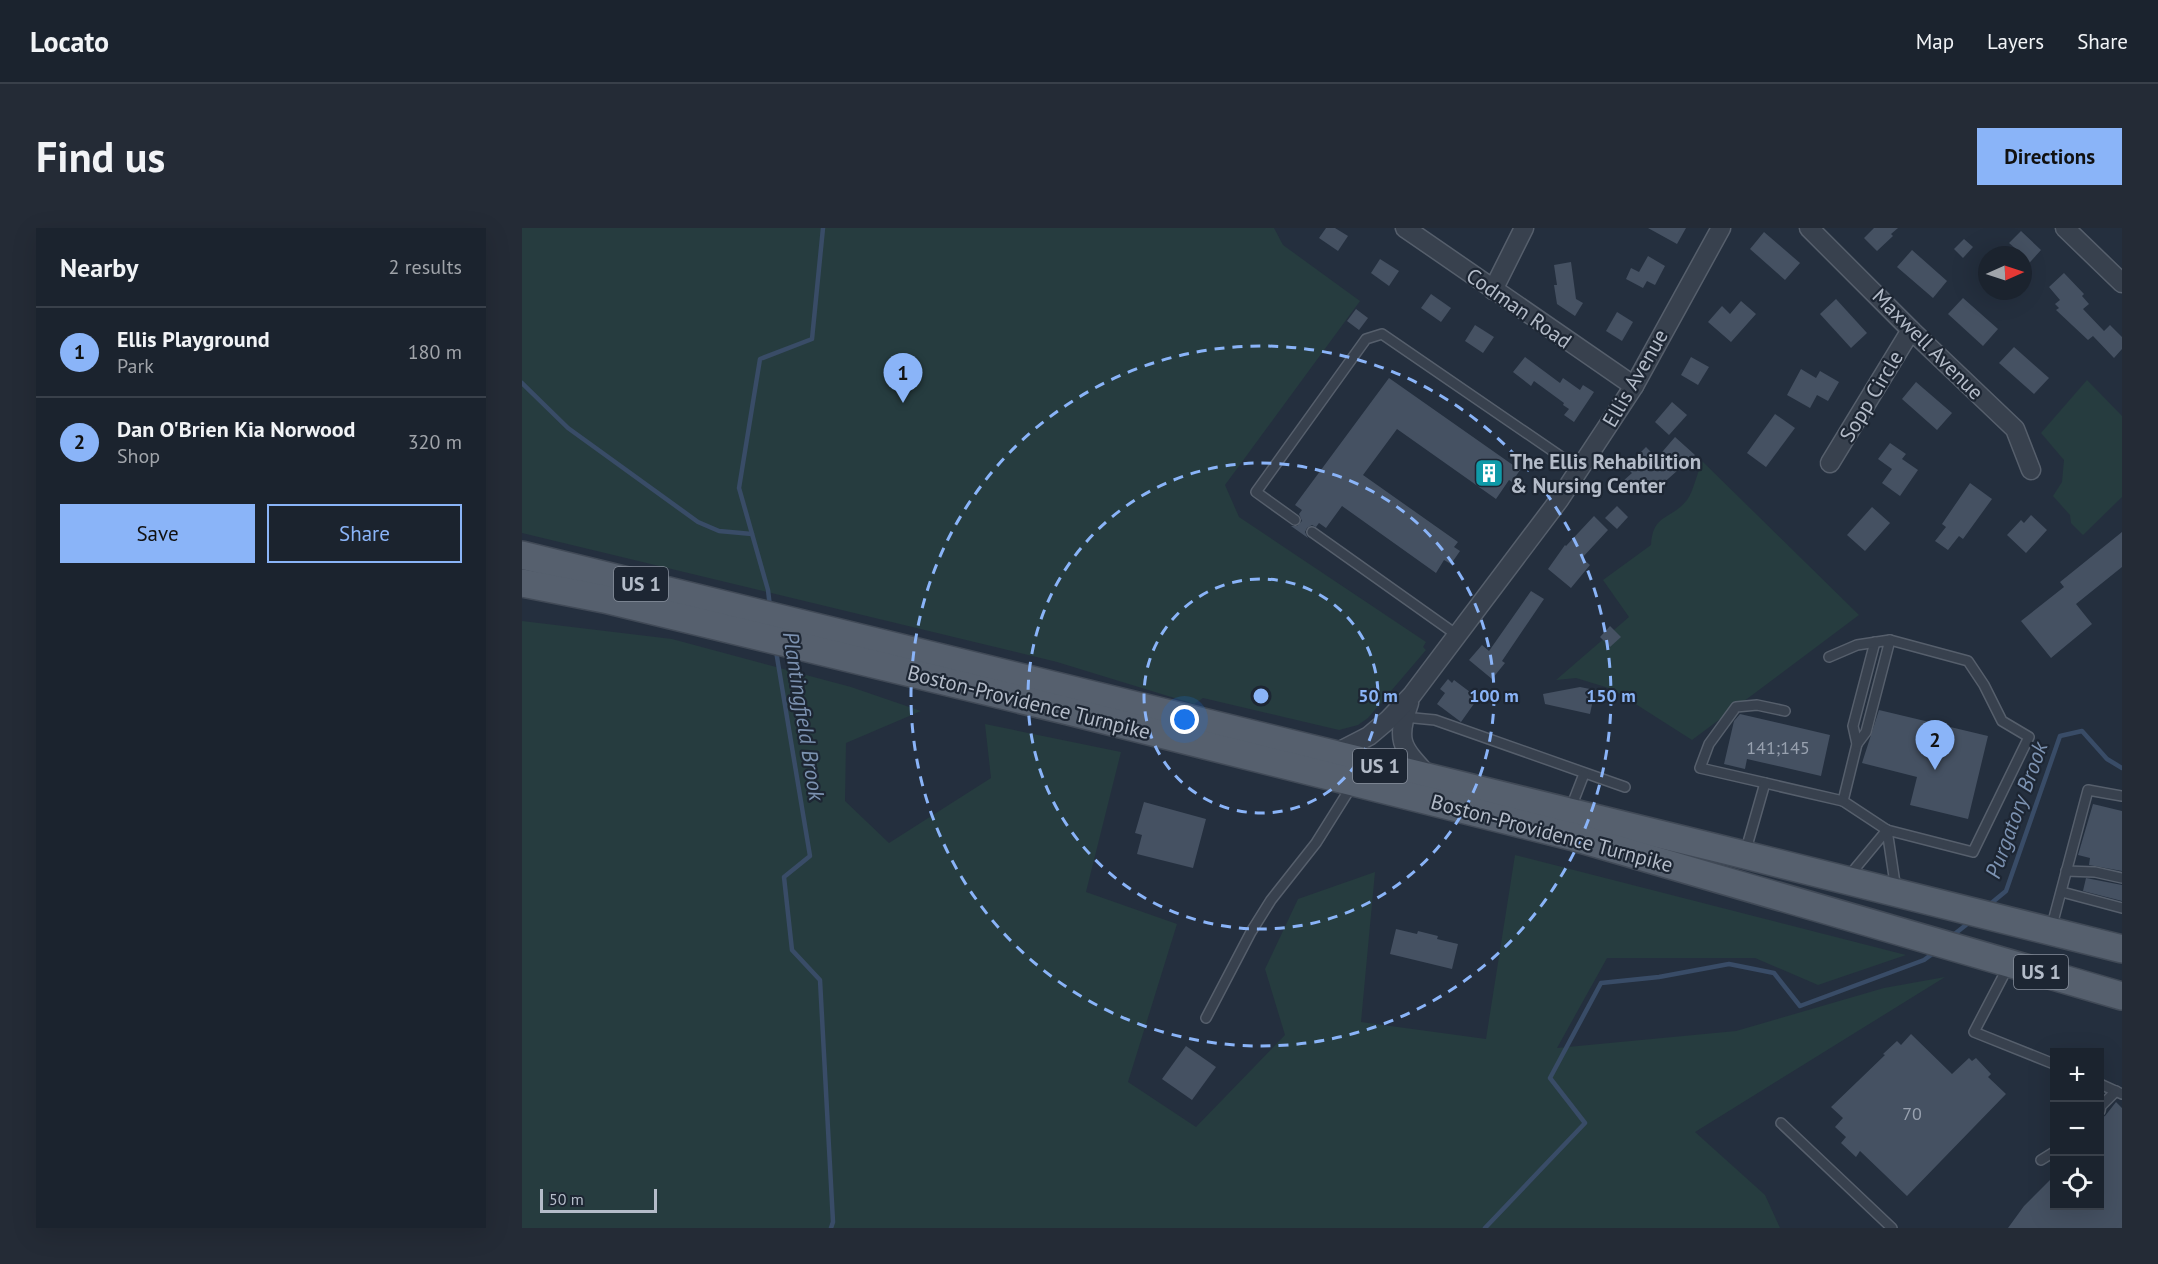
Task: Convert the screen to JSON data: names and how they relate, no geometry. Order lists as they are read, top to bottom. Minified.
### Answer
{"streets":{"main road":["US 1","Boston-Providence Turnpike"],"street":["Codman Road","Maxwell Avenue","Ellis Avenue","Sopp Circle"]},"crossings":[["Codman Road","Ellis Avenue"],["Maxwell Avenue","Sopp Circle"],["Ellis Avenue","Boston-Providence Turnpike"]],"water":["Plantingfield Brook","Purgatory Brook"],"places":{"building":["The Ellis Rehabilition & Nursing Center"]},"house_numbers":["141;145","70"],"scale_bar":"50 m","north":"right","page":{"header":"Locato","nav":["Map","Layers","Share"],"buttons":["Directions",["Save","Share"]],"title":"Find us","heading":["Nearby","2 results"],"list":[{"mark":"1","name":"Ellis Playground","note":"Park","value":"180 m"},{"mark":"2","name":"Dan O'Brien Kia Norwood","note":"Shop","value":"320 m"}],"pins":["1","2"],"map_buttons":["+","−"],"scale":"50 m"},"rings":["50 m","100 m","150 m"]}
